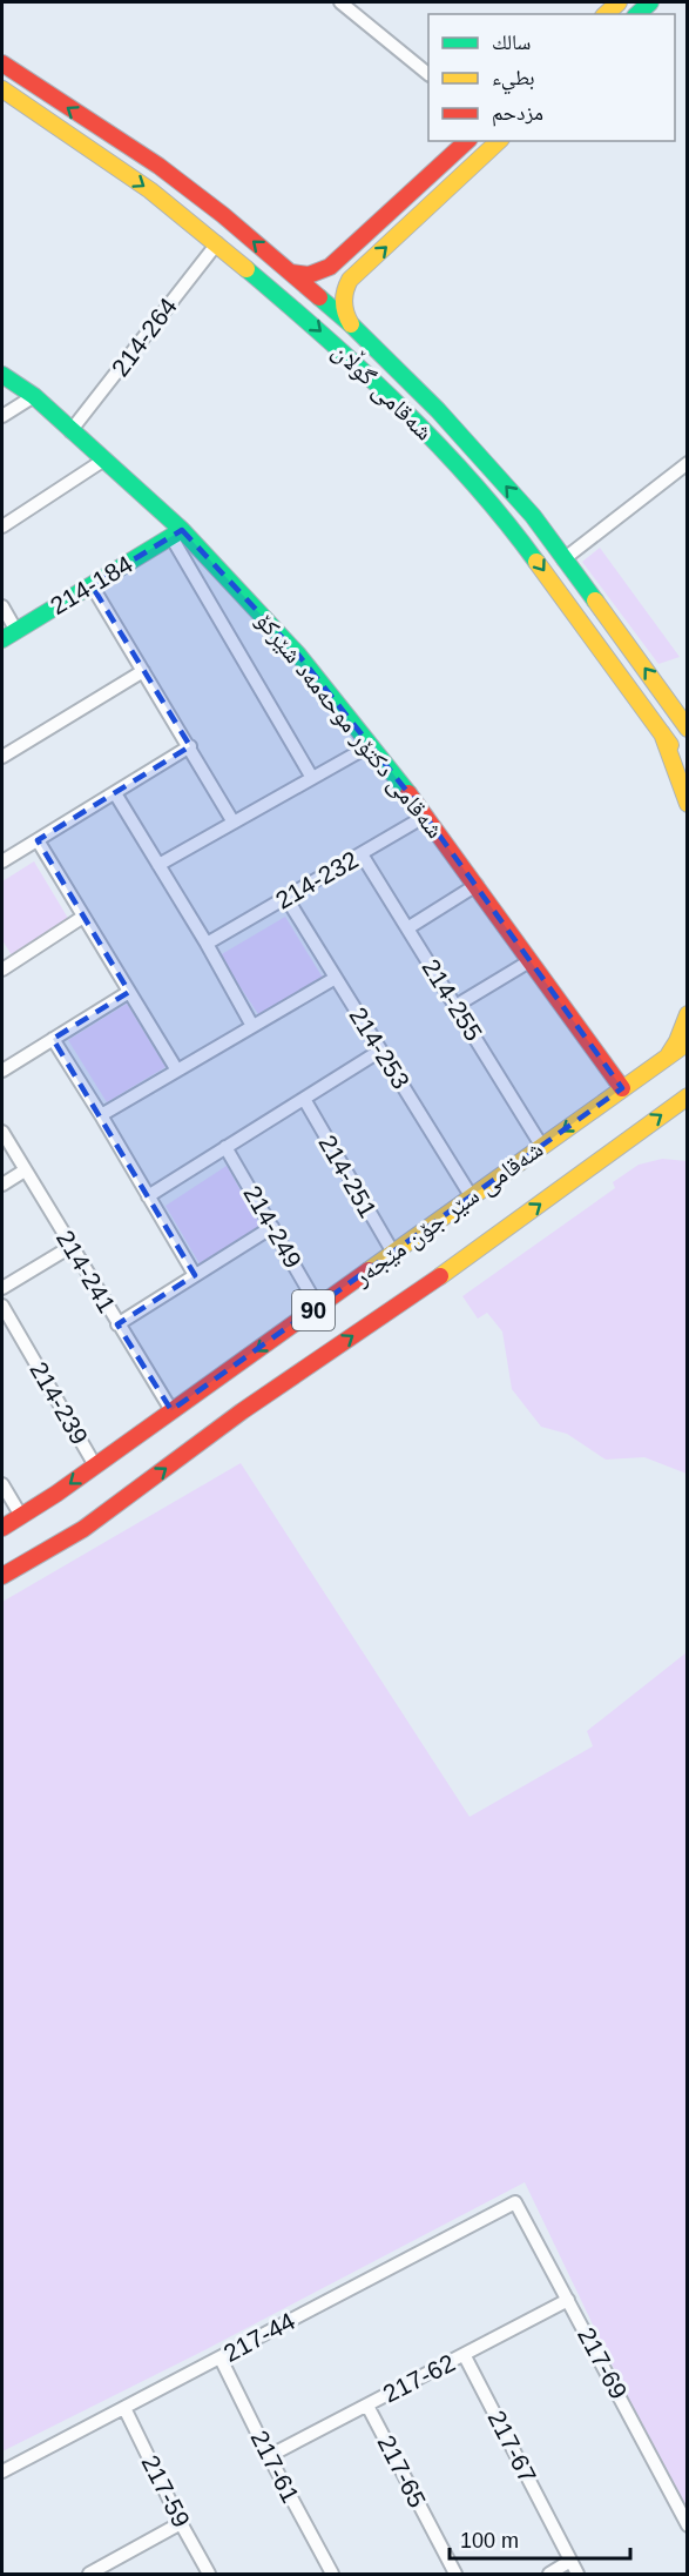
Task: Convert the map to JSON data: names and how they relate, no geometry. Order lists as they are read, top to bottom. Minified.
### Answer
{"streets":{"main road":["شەقامی گوڵان","214-184","شەقامی دکتۆر موحەمەد شێرکۆ","شەقامی سێر جۆن مێجەر","90"],"street":["214-264","214-232","214-255","214-253","214-251","214-249","214-241","214-239","217-44","217-69","217-62","217-67","217-61","217-65","217-59"]},"crossings":[["214-264","شەقامی گوڵان"],["214-264","شەقامی دکتۆر موحەمەد شێرکۆ"],["214-184","شەقامی دکتۆر موحەمەد شێرکۆ"],["شەقامی دکتۆر موحەمەد شێرکۆ","214-232"],["شەقامی دکتۆر موحەمەد شێرکۆ","شەقامی سێر جۆن مێجەر"],["214-232","214-255"],["214-232","214-253"],["214-255","شەقامی سێر جۆن مێجەر"],["214-253","شەقامی سێر جۆن مێجەر"],["214-251","شەقامی سێر جۆن مێجەر"],["شەقامی سێر جۆن مێجەر","214-249"],["شەقامی سێر جۆن مێجەر","214-241"],["شەقامی سێر جۆن مێجەر","214-239"],["217-44","217-69"],["217-44","217-61"],["217-44","217-59"],["217-69","217-62"],["217-62","217-67"],["217-62","217-61"],["217-62","217-65"]],"legend":["سالك","بطيء","مزدحم"],"scale_bar":"100 m"}
